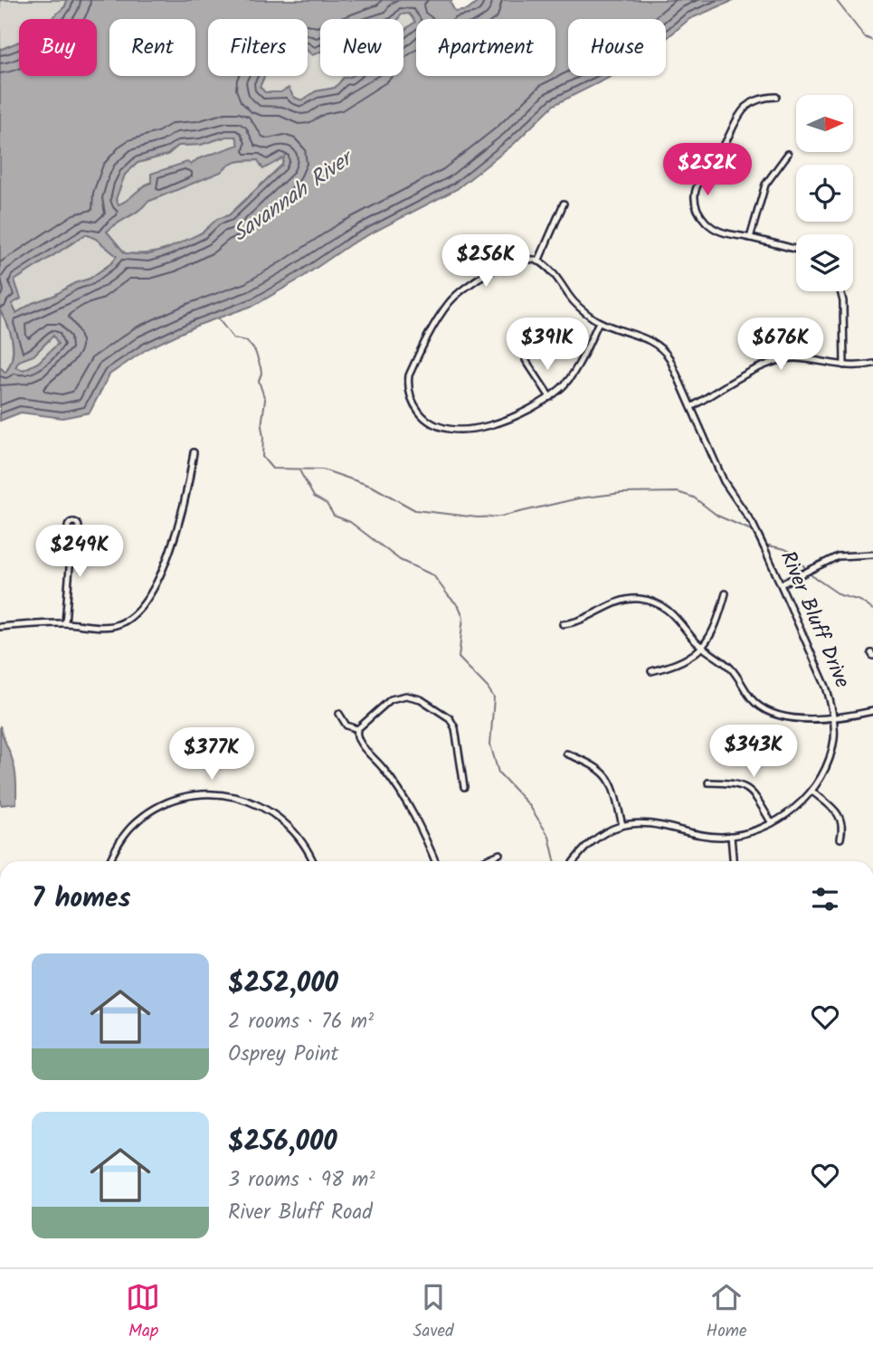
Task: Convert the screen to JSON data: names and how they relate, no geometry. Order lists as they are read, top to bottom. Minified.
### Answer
{"streets":{"street":["River Bluff Drive"]},"water":["Savannah River"],"north":"right","page":{"chip":["Buy","Rent","Filters","New","Apartment","House"],"price":["$252K","$256K","$391K","$676K","$249K","$343K","$377K"],"heading":"7 homes","list":[{"name":"$252,000","note":"2 rooms · 76 m² · Osprey Point"},{"name":"$256,000","note":"3 rooms · 98 m² · River Bluff Road"}],"tabs":["Map","Saved","Home"]}}
